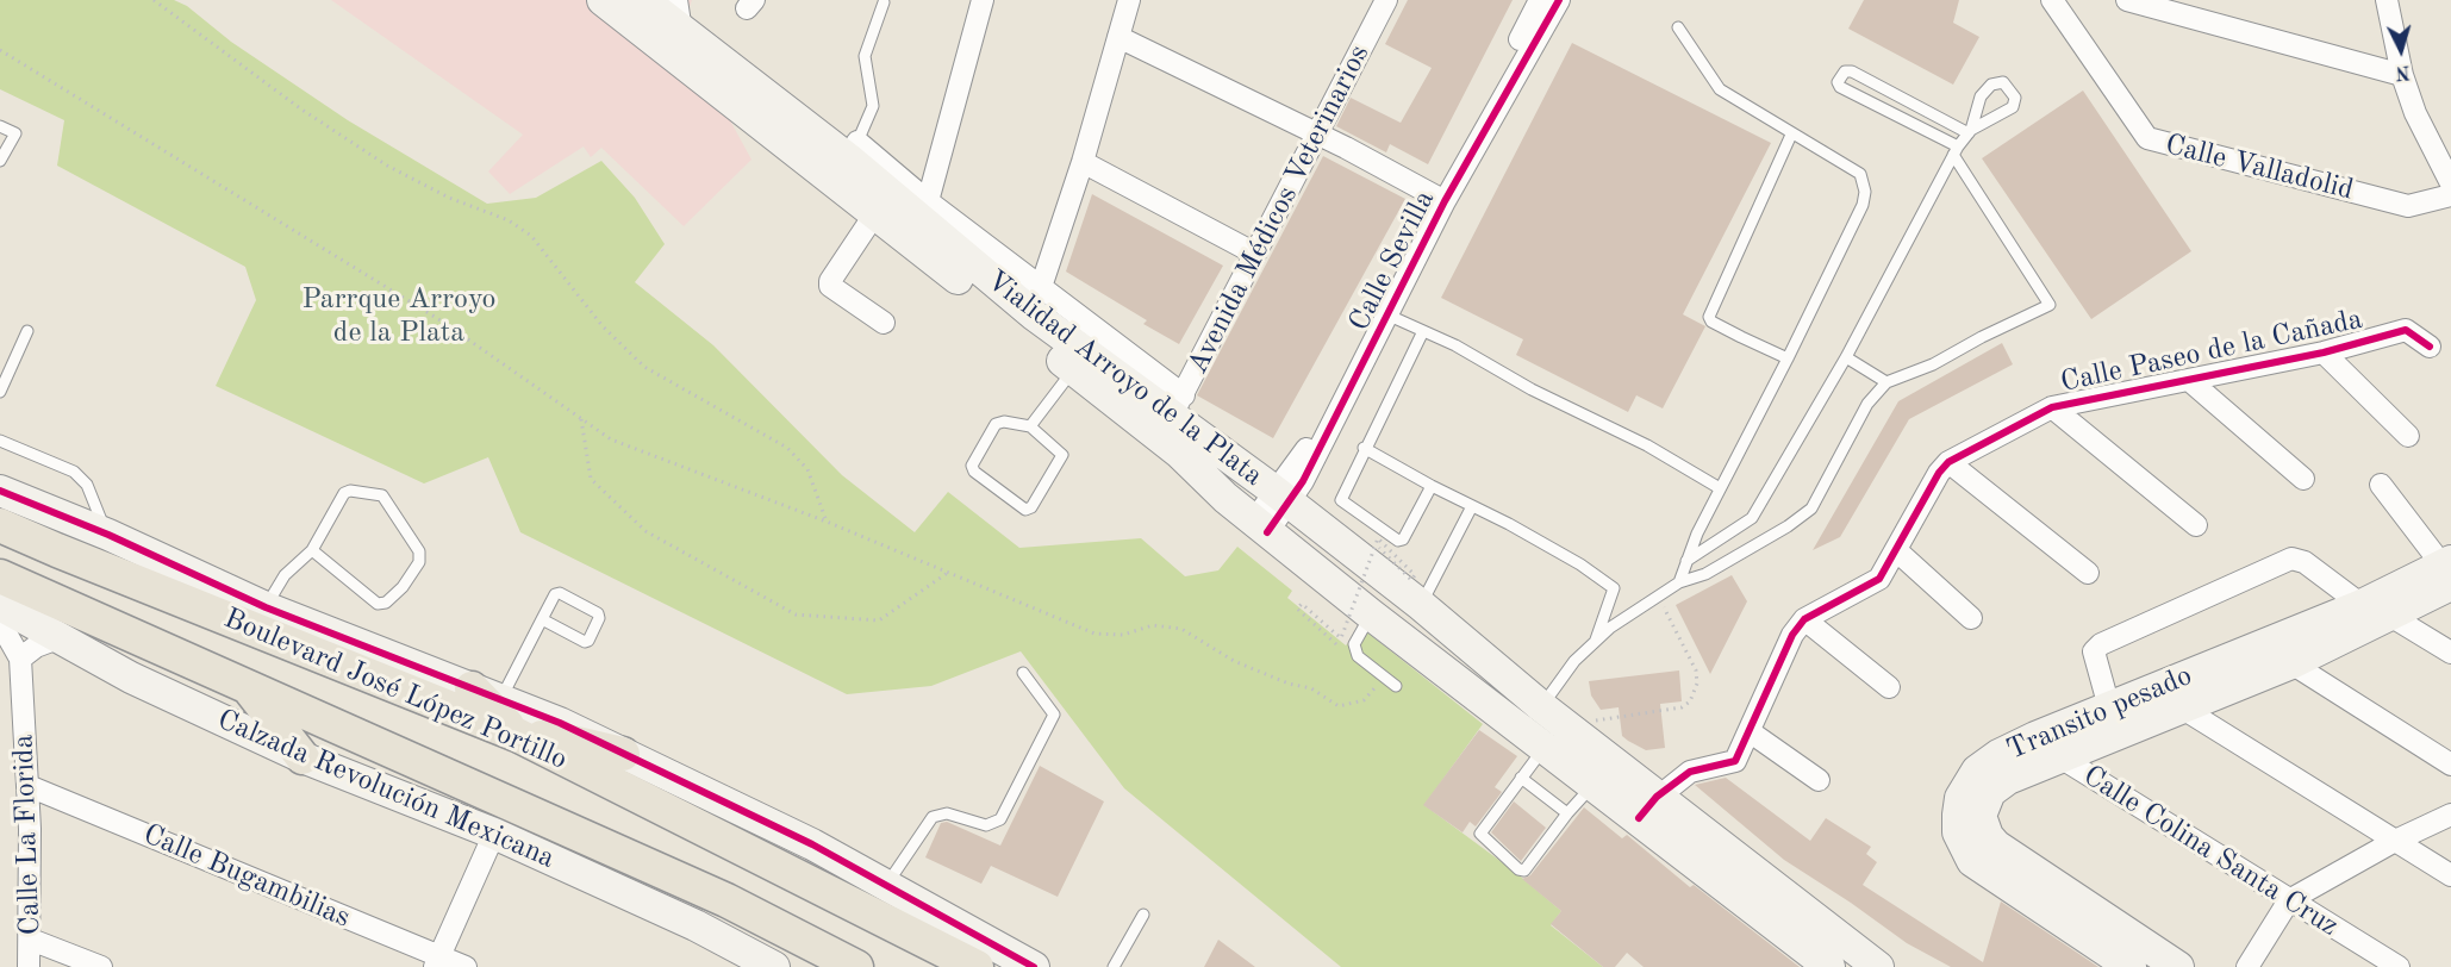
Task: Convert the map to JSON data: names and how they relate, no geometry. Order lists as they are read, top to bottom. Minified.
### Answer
{"streets":{"main road":["Vialidad Arroyo de la Plata","Boulevard José López Portillo","Transito pesado","Calzada Revolución Mexicana"],"street":["Calle Valladolid","Avenida Médicos Veterinarios","Calle Sevilla","Calle Paseo de la Cañada","Calle La Florida","Calle Colina Santa Cruz","Calle Bugambilias"]},"crossings":[["Avenida Médicos Veterinarios","Vialidad Arroyo de la Plata"],["Calle Sevilla","Vialidad Arroyo de la Plata"],["Transito pesado","Calle Colina Santa Cruz"],["Calle La Florida","Calle Bugambilias"]],"parks":["Parrque Arroyo de la Plata"],"north":"bottom"}
